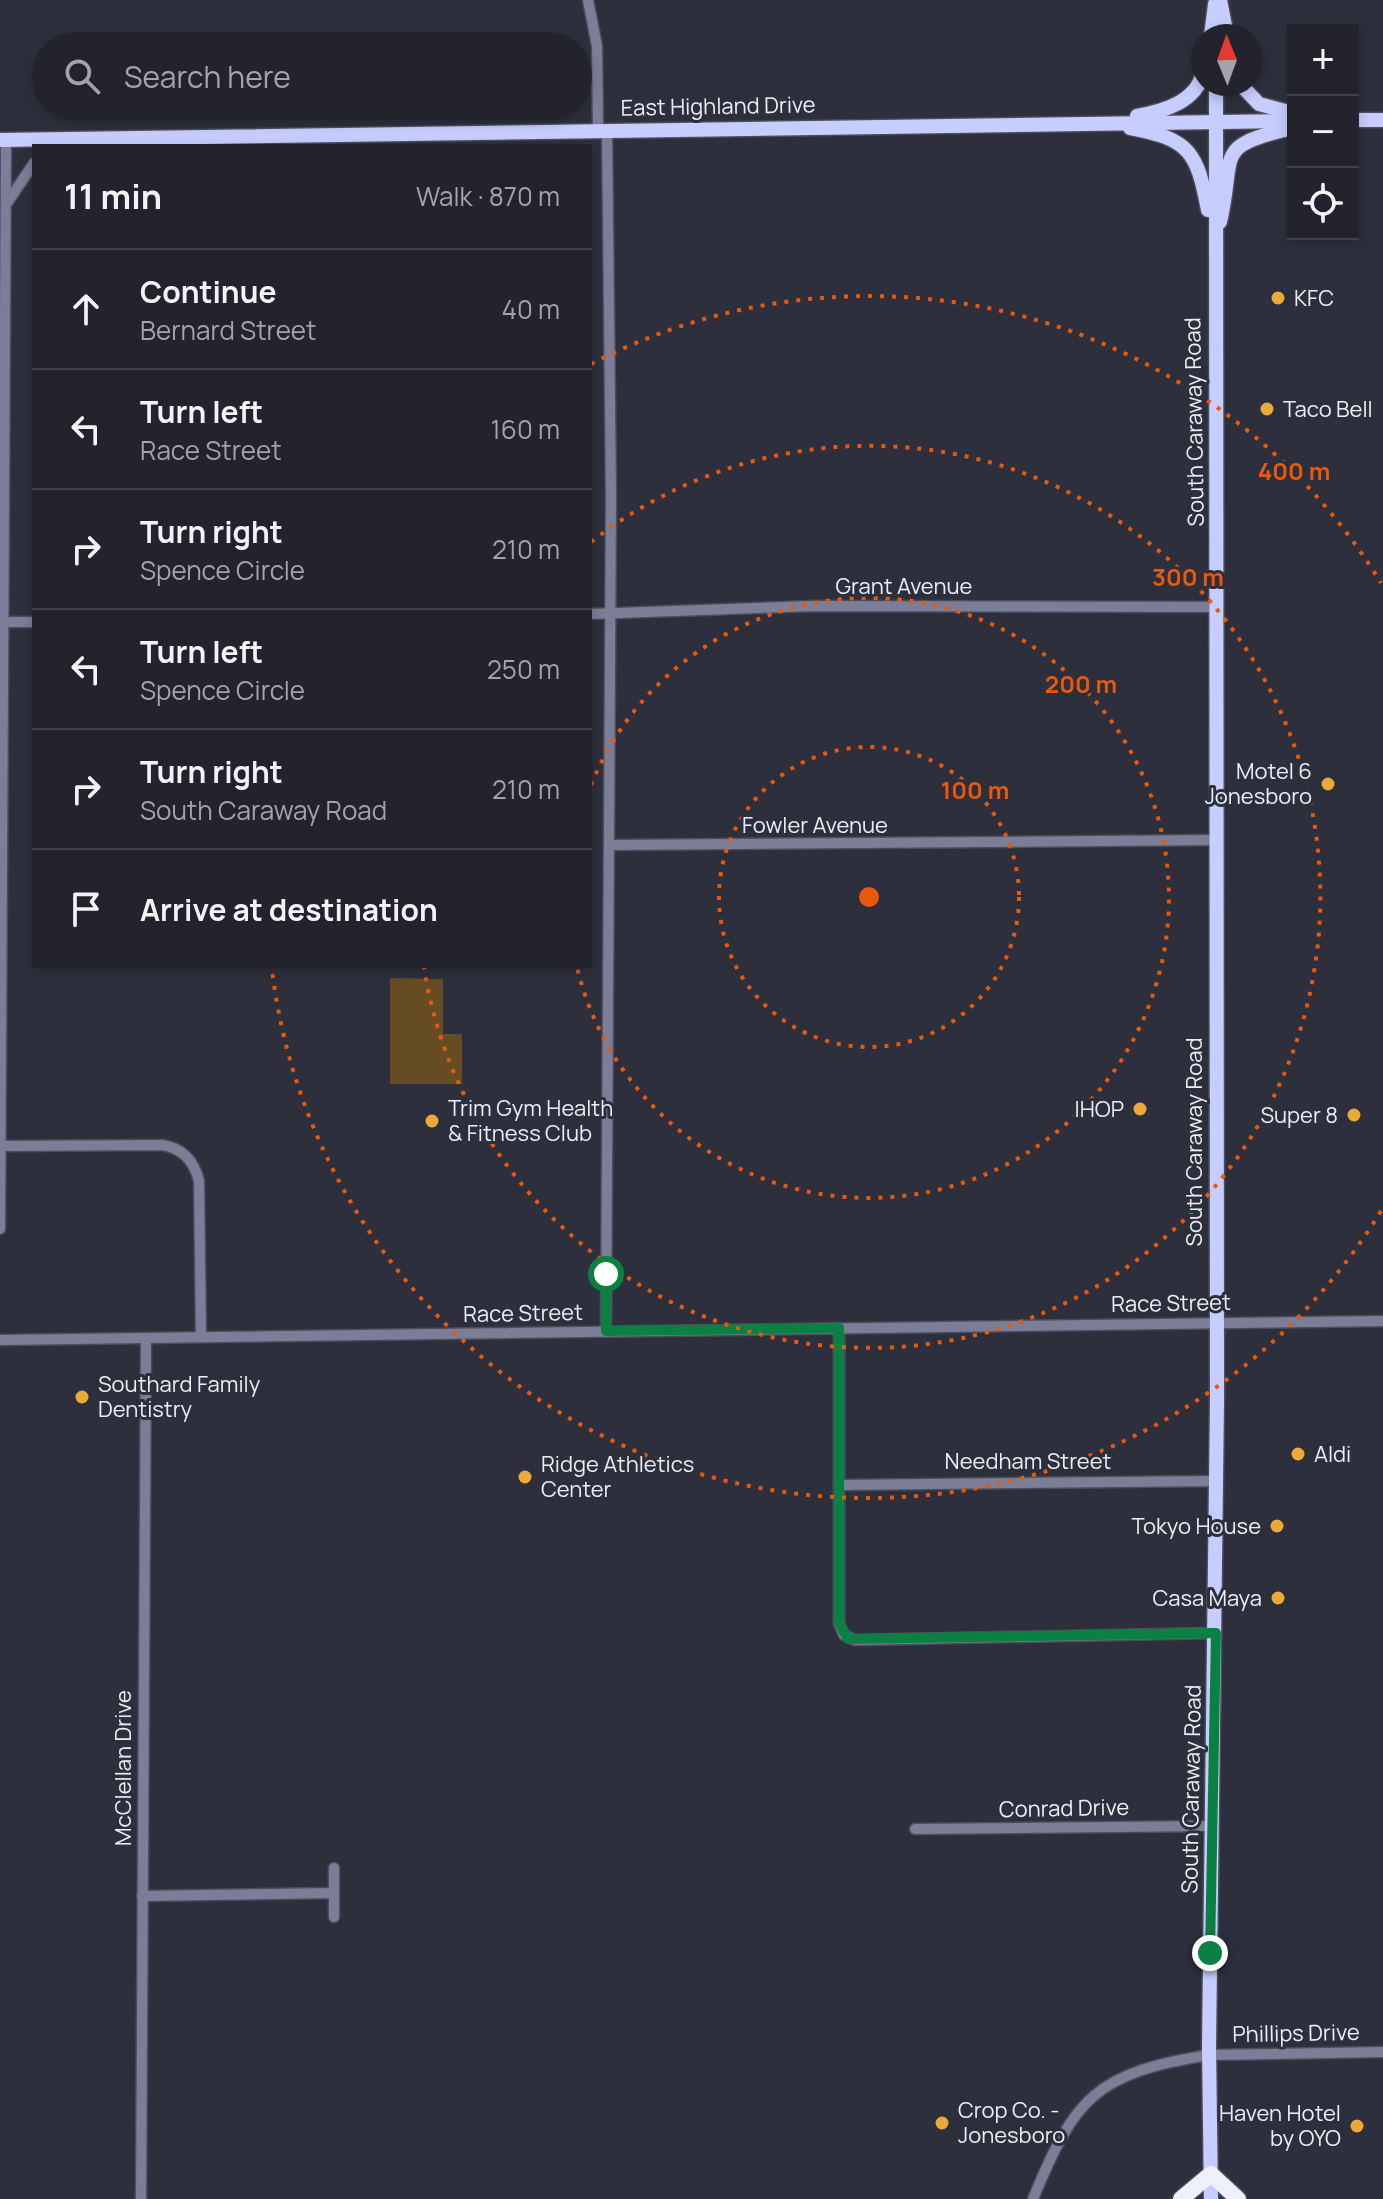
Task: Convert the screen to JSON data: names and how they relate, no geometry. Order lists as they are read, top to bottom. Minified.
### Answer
{"streets":{"main road":["East Highland Drive","South Caraway Road"],"street":["Grant Avenue","Fowler Avenue","Race Street","Needham Street","McClellan Drive","Conrad Drive","Phillips Drive"]},"crossings":[["East Highland Drive","South Caraway Road"],["South Caraway Road","Grant Avenue"],["South Caraway Road","Fowler Avenue"],["South Caraway Road","Race Street"],["South Caraway Road","Needham Street"],["South Caraway Road","Conrad Drive"],["South Caraway Road","Phillips Drive"],["Race Street","McClellan Drive"]],"places":["KFC","Taco Bell","Motel 6 Jonesboro","IHOP","Super 8","Trim Gym Health & Fitness Club","Southard Family Dentistry","Aldi","Ridge Athletics Center","Tokyo House","Casa Maya","Crop Co. - Jonesboro","Haven Hotel by OYO"],"north":"top","page":{"map_buttons":["+","−"],"search":"Search here","heading":["11 min","Walk · 870 m"],"list":[["Continue","Bernard Street","40 m"],["Turn left","Race Street","160 m"],["Turn right","Spence Circle","210 m"],["Turn left","Spence Circle","250 m"],["Turn right","South Caraway Road","210 m"],"Arrive at destination"]},"rings":["400 m","300 m","200 m","100 m"]}
